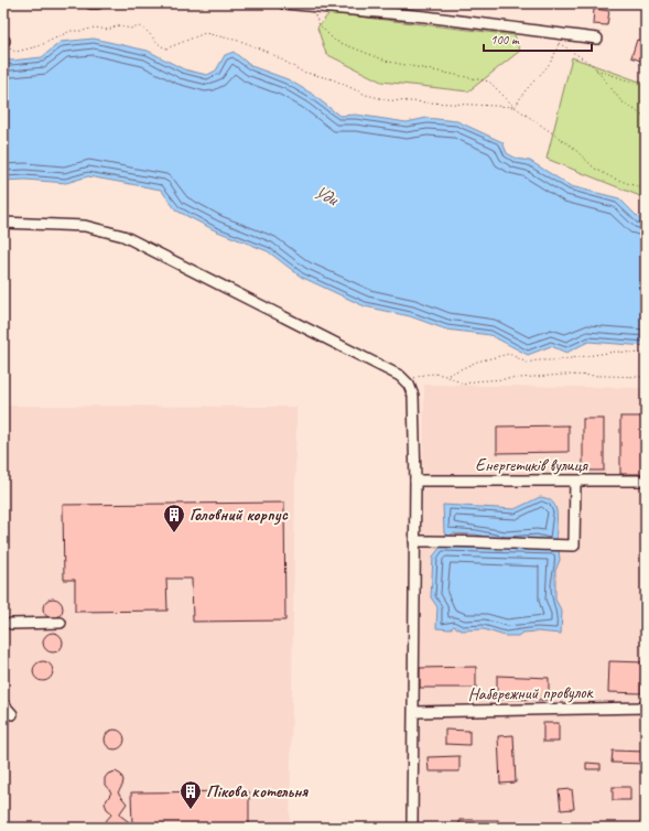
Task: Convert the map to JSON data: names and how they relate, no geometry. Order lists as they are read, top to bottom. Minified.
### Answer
{"streets":{"street":["Енергетиків вулиця","Набережний провулок"]},"water":["Уди"],"places":{"building":["Головний корпус","Пікова котельня"]},"scale_bar":"100 m"}
